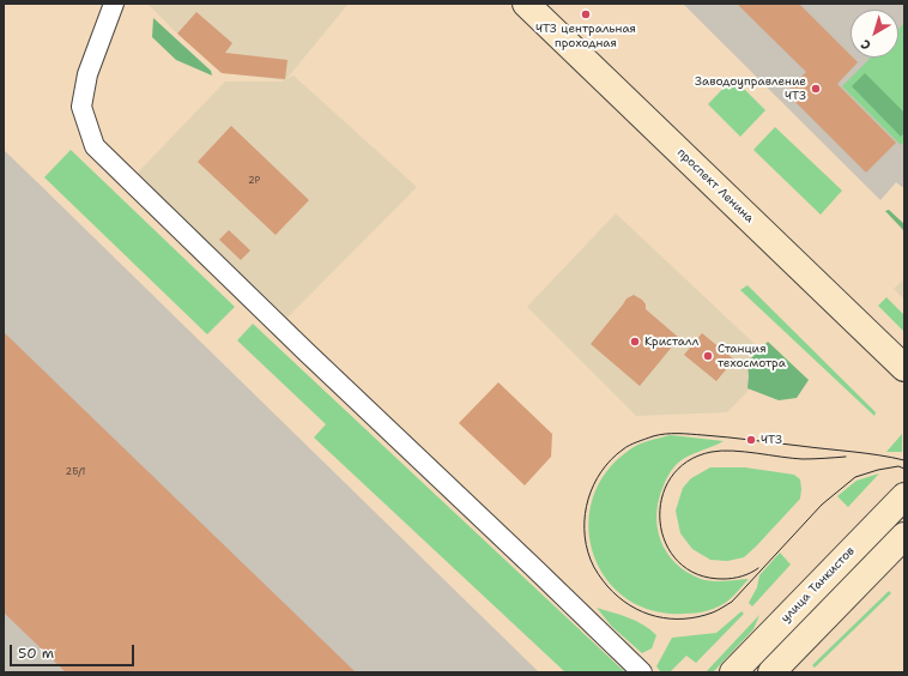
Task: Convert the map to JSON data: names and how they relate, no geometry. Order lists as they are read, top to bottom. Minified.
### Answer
{"streets":{"street":["проспект Ленина","улица Танкистов"]},"places":["ЧТЗ центральная проходная","Заводоуправление ЧТЗ","Кристалл","Станция техосмотра","ЧТЗ"],"house_numbers":["2Р","2Б/1"],"scale_bar":"50 m","north":"bottom left"}
